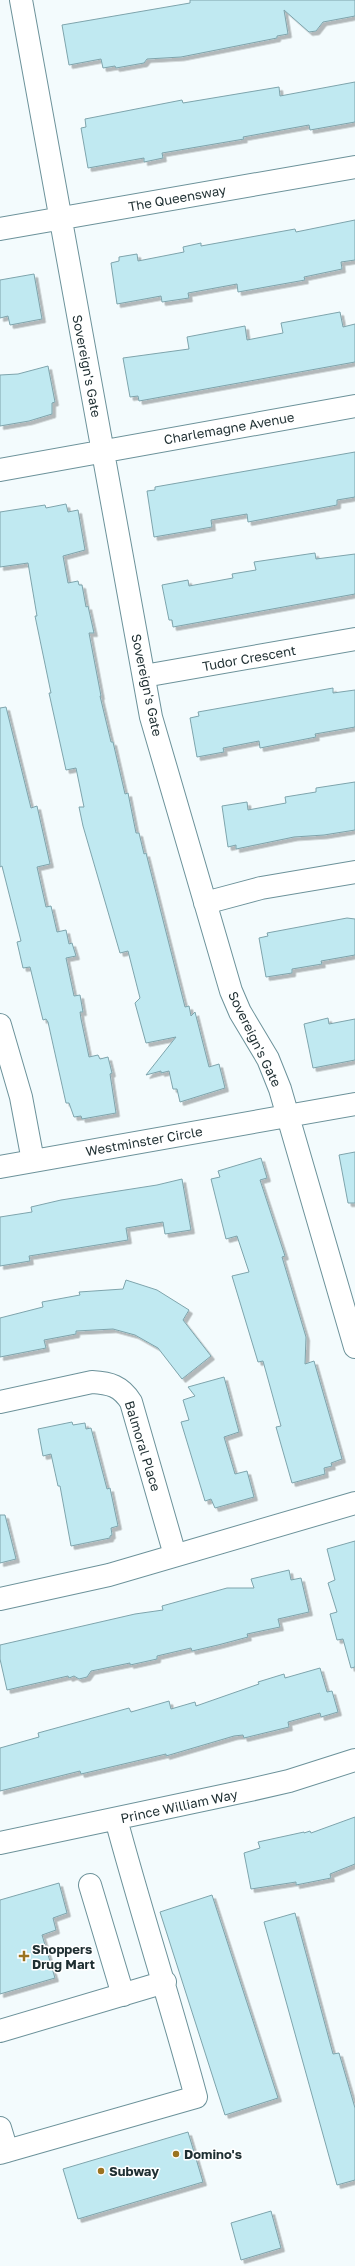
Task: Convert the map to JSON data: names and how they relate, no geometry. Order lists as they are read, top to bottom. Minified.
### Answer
{"streets":{"street":["The Queensway","Sovereign's Gate","Charlemagne Avenue","Tudor Crescent","Westminster Circle","Balmoral Place","Prince William Way"]},"crossings":[["The Queensway","Sovereign's Gate"],["Sovereign's Gate","Charlemagne Avenue"],["Sovereign's Gate","Tudor Crescent"],["Sovereign's Gate","Westminster Circle"]],"places":{"health":["Shoppers Drug Mart"],"other":["Domino's","Subway"]}}
